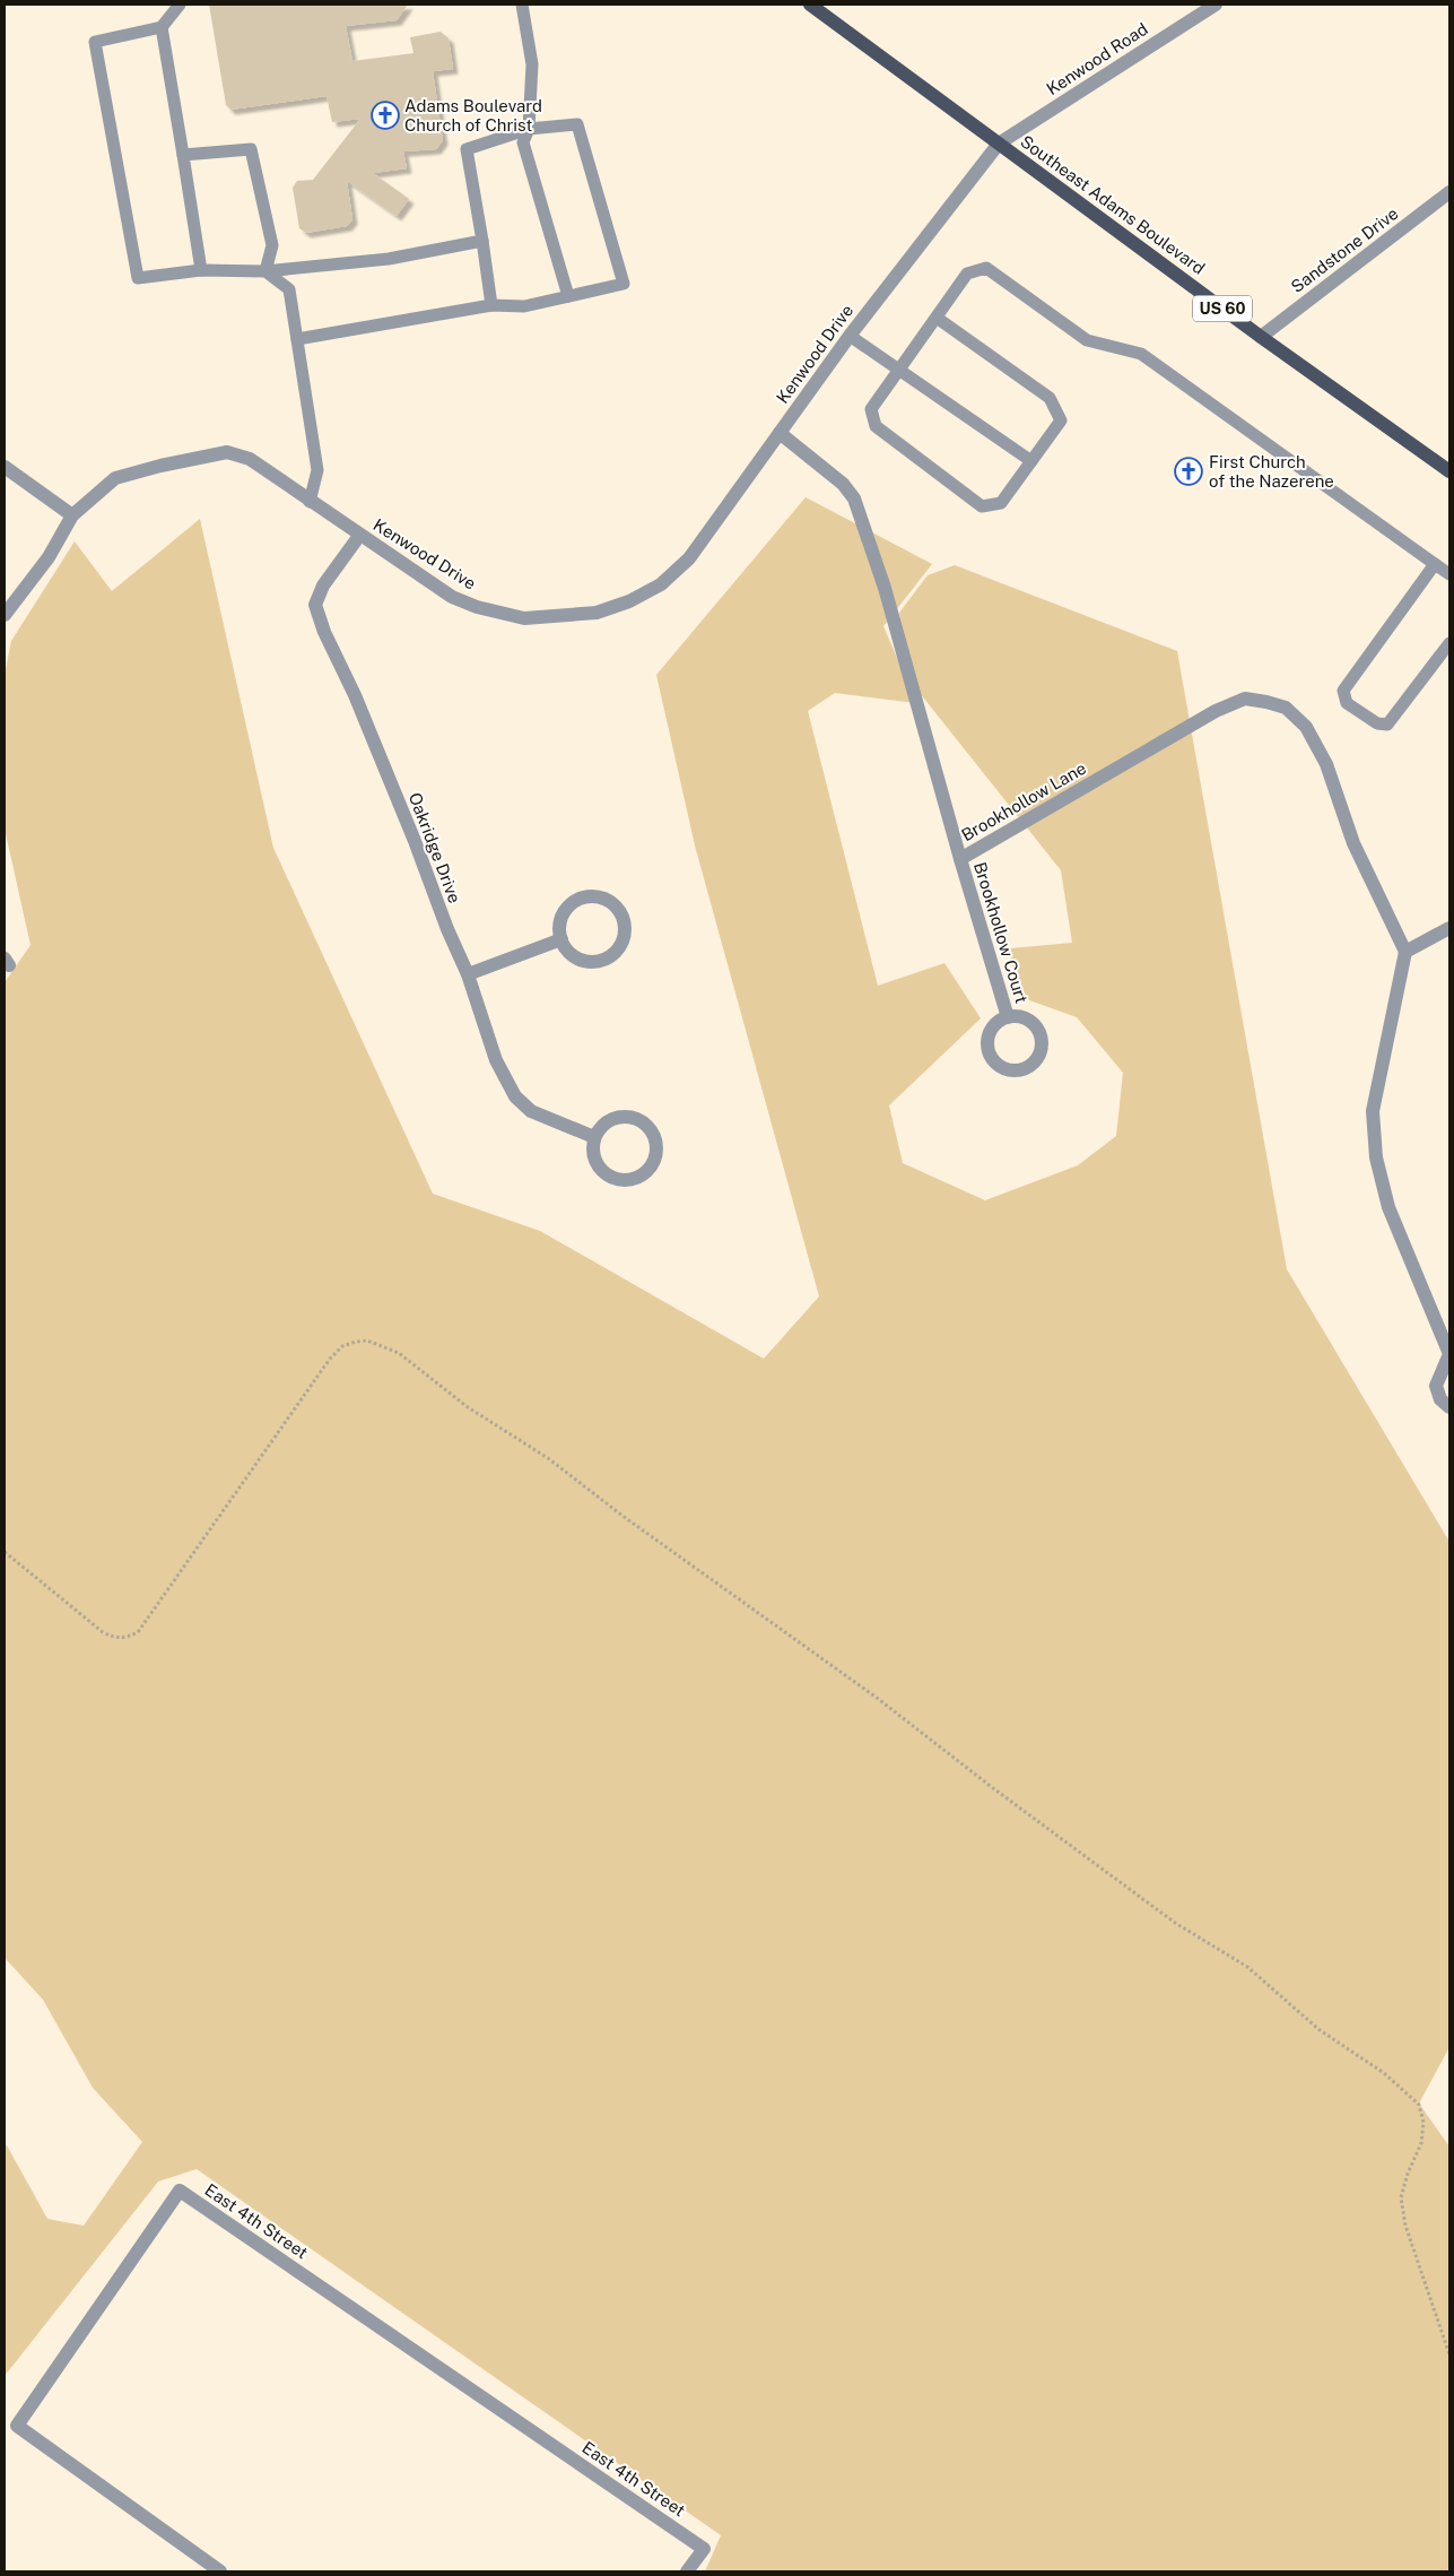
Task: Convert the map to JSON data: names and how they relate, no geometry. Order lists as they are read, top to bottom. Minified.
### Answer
{"streets":{"main road":["Southeast Adams Boulevard","US 60"],"street":["Kenwood Road","Sandstone Drive","Kenwood Drive","Brookhollow Lane","Oakridge Drive","Brookhollow Court","East 4th Street"]},"crossings":[["Kenwood Road","Southeast Adams Boulevard"],["Kenwood Road","Kenwood Drive"],["Southeast Adams Boulevard","Sandstone Drive"],["Southeast Adams Boulevard","Kenwood Drive"],["Kenwood Drive","Brookhollow Lane"],["Kenwood Drive","Oakridge Drive"],["Brookhollow Lane","Brookhollow Court"]],"places":{"church":["Adams Boulevard Church of Christ","First Church of the Nazerene"]}}
